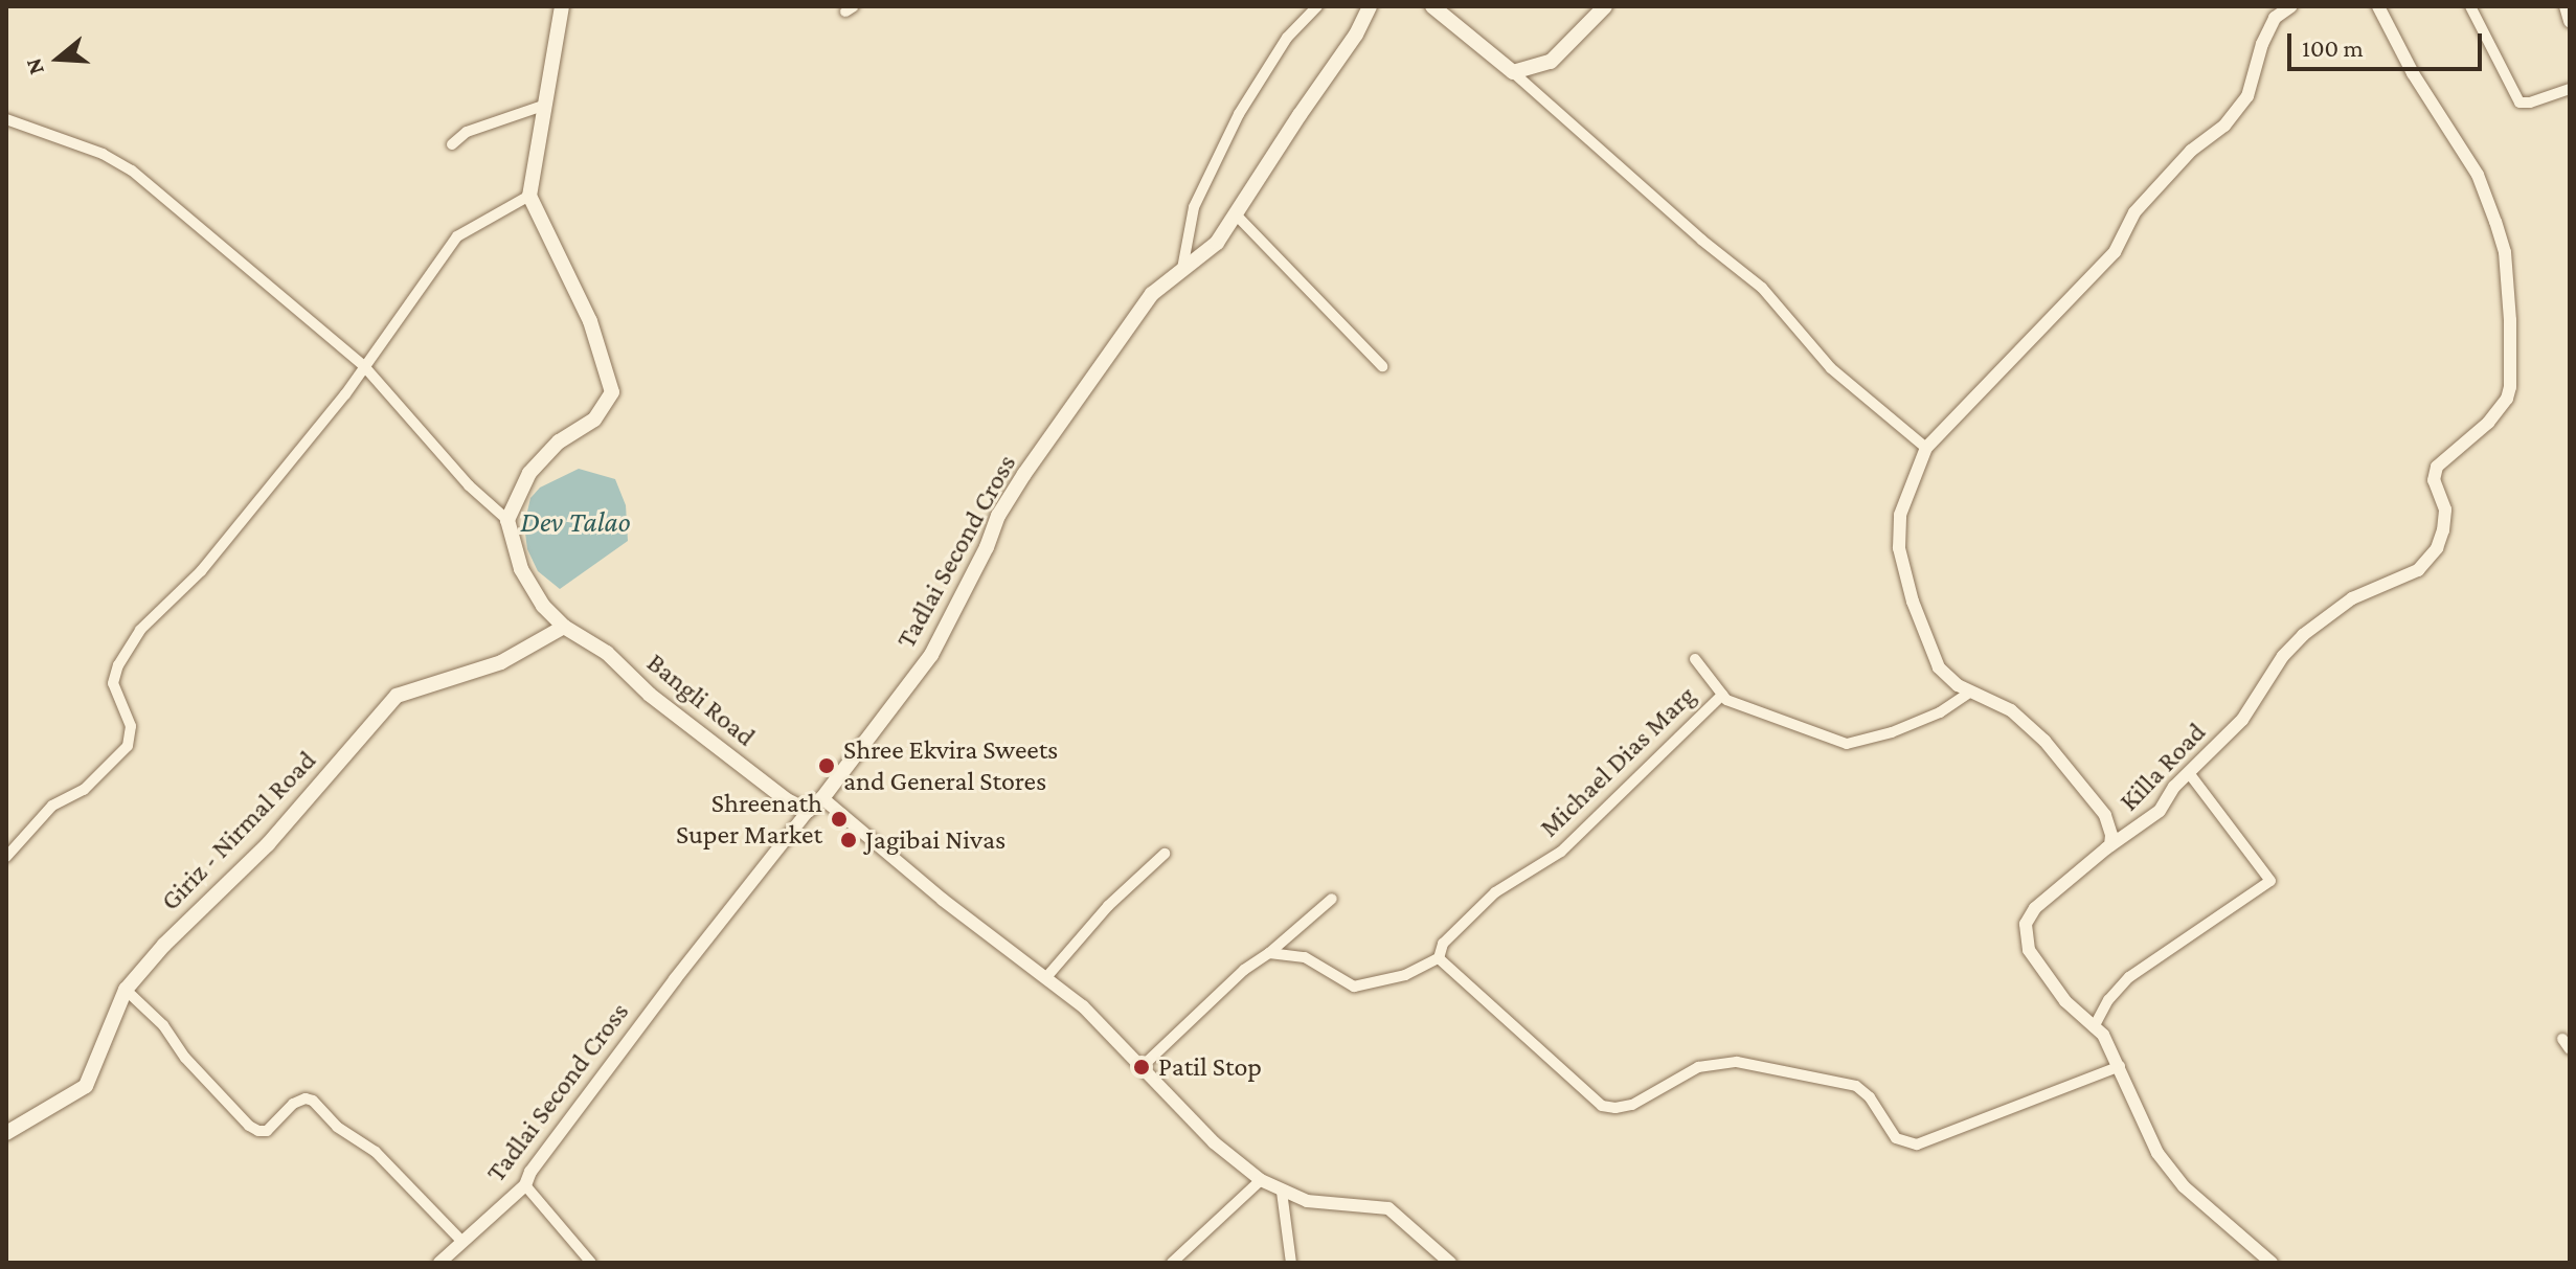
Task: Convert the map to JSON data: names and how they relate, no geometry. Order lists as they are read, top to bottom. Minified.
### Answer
{"streets":{"main road":["Tadlai Second Cross","Bangli Road","Giriz - Nirmal Road"],"street":["Michael Dias Marg","Killa Road"]},"crossings":[["Tadlai Second Cross","Bangli Road"],["Bangli Road","Giriz - Nirmal Road"]],"water":["Dev Talao"],"places":["Shree Ekvira Sweets and General Stores","Shreenath Super Market","Jagibai Nivas","Patil Stop"],"scale_bar":"100 m","north":"left"}
